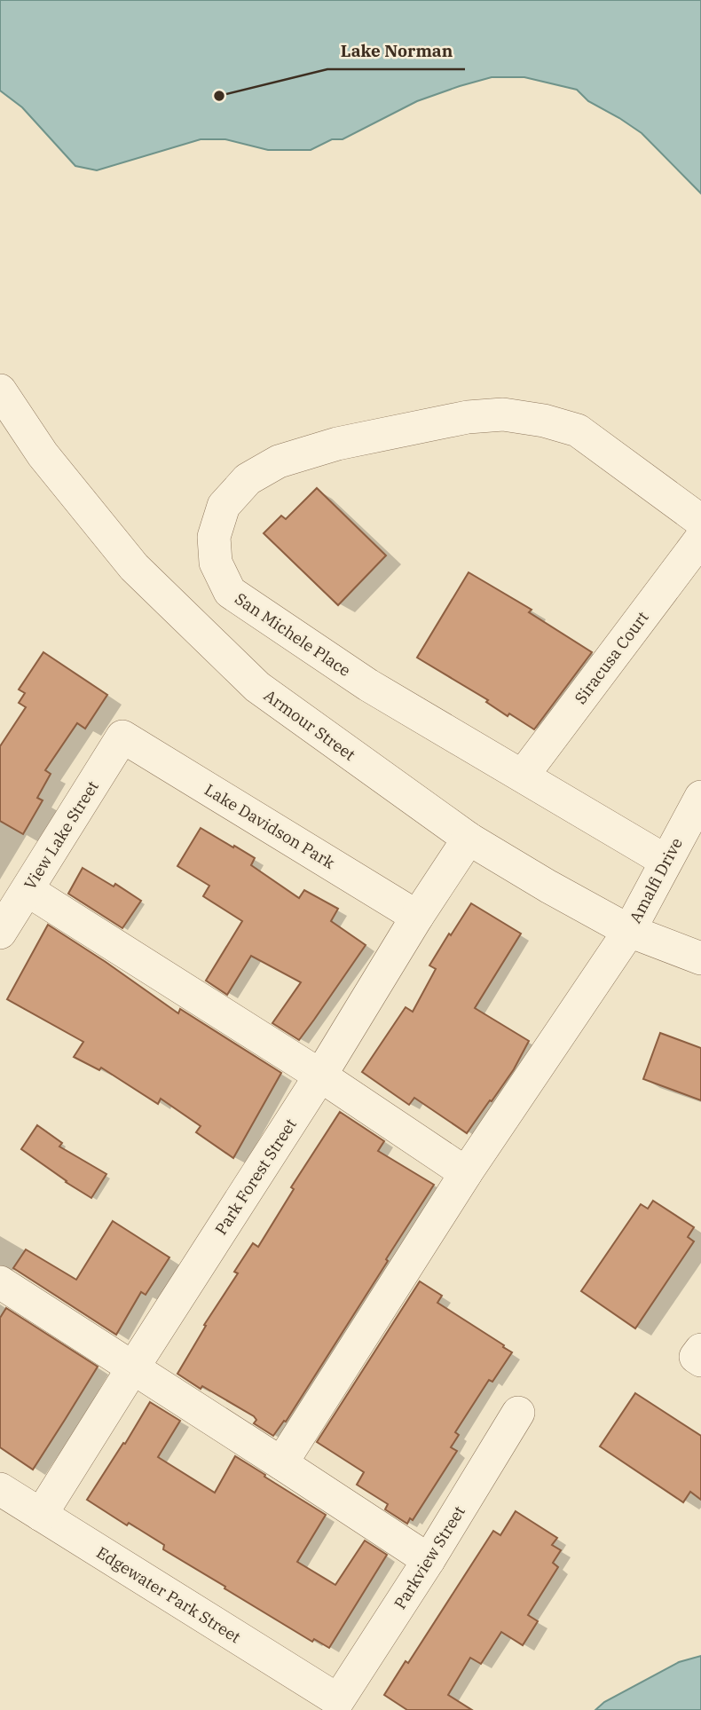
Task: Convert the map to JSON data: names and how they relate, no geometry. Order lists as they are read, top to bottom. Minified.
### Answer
{"streets":{"street":["San Michele Place","Siracusa Court","Armour Street","Lake Davidson Park","View Lake Street","Amalfi Drive","Park Forest Street","Parkview Street","Edgewater Park Street"]},"crossings":[["San Michele Place","Siracusa Court"],["San Michele Place","Amalfi Drive"],["Armour Street","Amalfi Drive"],["Armour Street","Park Forest Street"],["Lake Davidson Park","View Lake Street"],["Lake Davidson Park","Park Forest Street"],["Park Forest Street","Edgewater Park Street"],["Parkview Street","Edgewater Park Street"]],"places":["Lake Norman"]}
